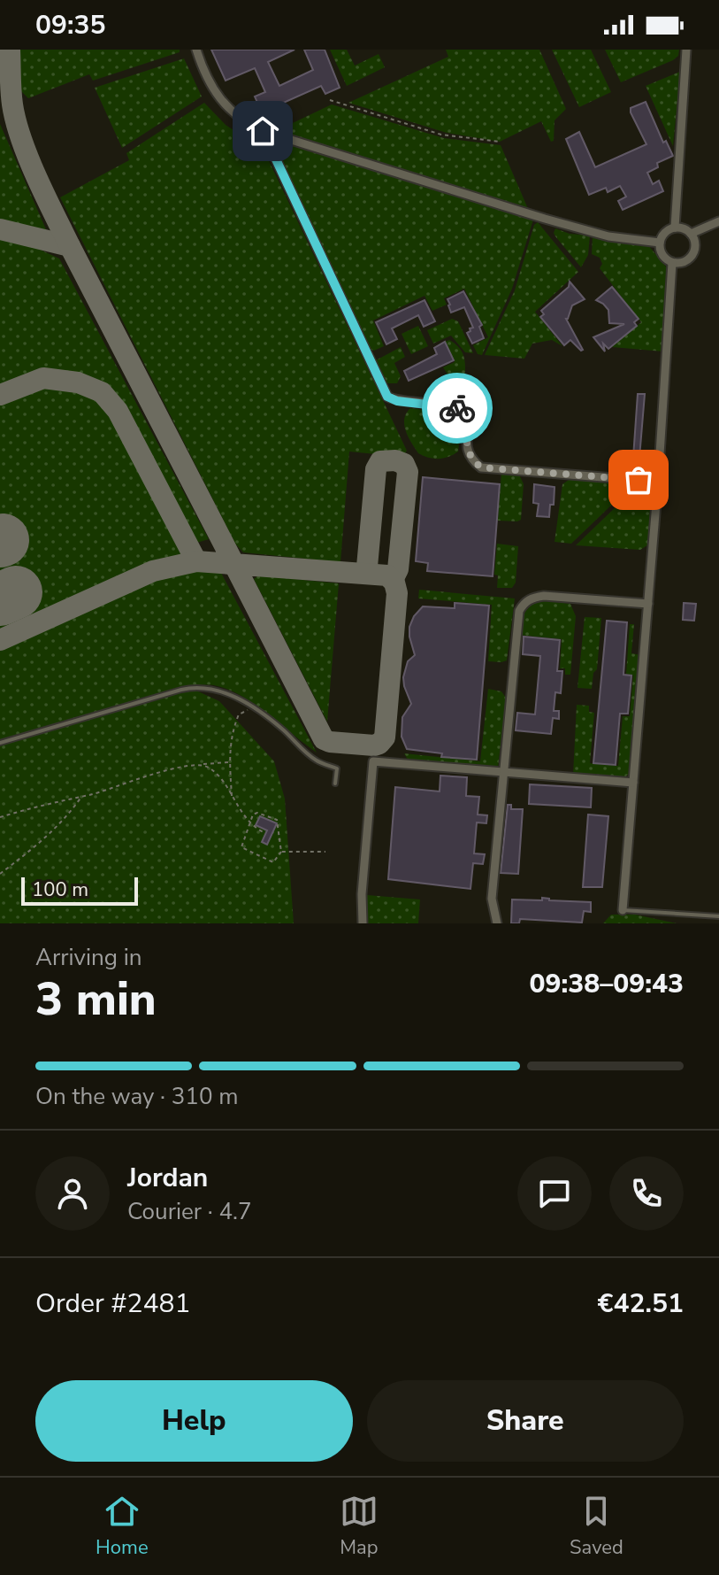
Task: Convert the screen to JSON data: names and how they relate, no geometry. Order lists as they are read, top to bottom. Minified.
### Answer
{"scale_bar":"100 m","page":{"status":"09:35","scale":"100 m","heading":["3 min","Arriving in","09:38–09:43"],"panel":["Jordan","Courier · 4.7","Order #2481","€42.51"],"bar":"On the way · 310 m","buttons":["Help","Share"],"tabs":["Home","Map","Saved"]}}
